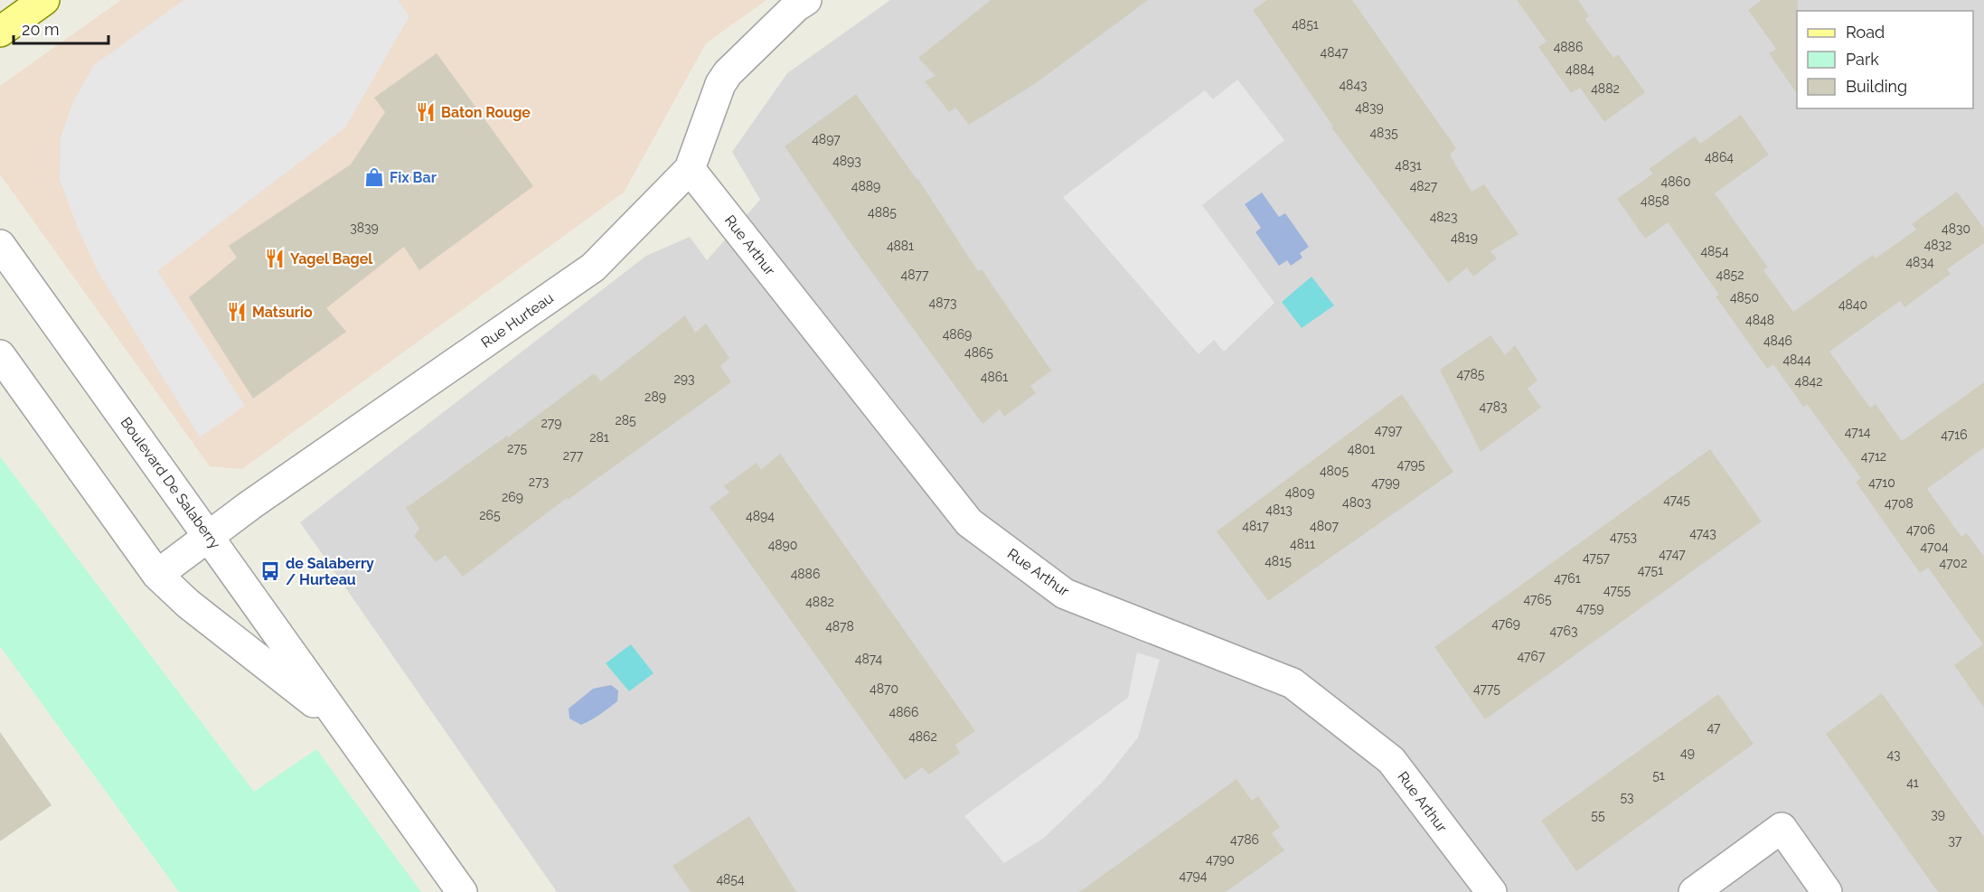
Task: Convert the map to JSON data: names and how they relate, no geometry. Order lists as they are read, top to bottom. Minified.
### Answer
{"streets":{"street":["Rue Arthur","Rue Hurteau","Boulevard De Salaberry"]},"crossings":[["Rue Arthur","Rue Hurteau"],["Rue Hurteau","Boulevard De Salaberry"]],"places":{"restaurant":["Baton Rouge","Yagel Bagel","Matsurio"],"shop":["Fix Bar"],"bus stop":["de Salaberry / Hurteau"]},"house_numbers":["4851","4886","4847","4884","4843","4882","4839","4835","4897","4864","4893","4831","4860","4889","4827","4858","4885","4823","3839","4830","4819","4832","4881","4854","4834","4877","4852","4850","4873","4840","4848","4869","4846","4865","4844","4785","4861","293","4842","289","4783","285","279","4797","4714","4716","281","275","4801","277","4712","4795","4805","273","4799","4710","4809","269","4745","4803","4708","4813","265","4894","4817","4807","4706","4743","4753","4811","4890","4704","4747","4757","4815","4702","4751","4886","4761","4755","4765","4882","4759","4769","4878","4763","4767","4874","4870","4775","4866","47","4862","49","43","51","41","53","39","55","4786","37","4790","4794","4854"],"legend":["Road","Park","Building"],"scale_bar":"20 m"}
